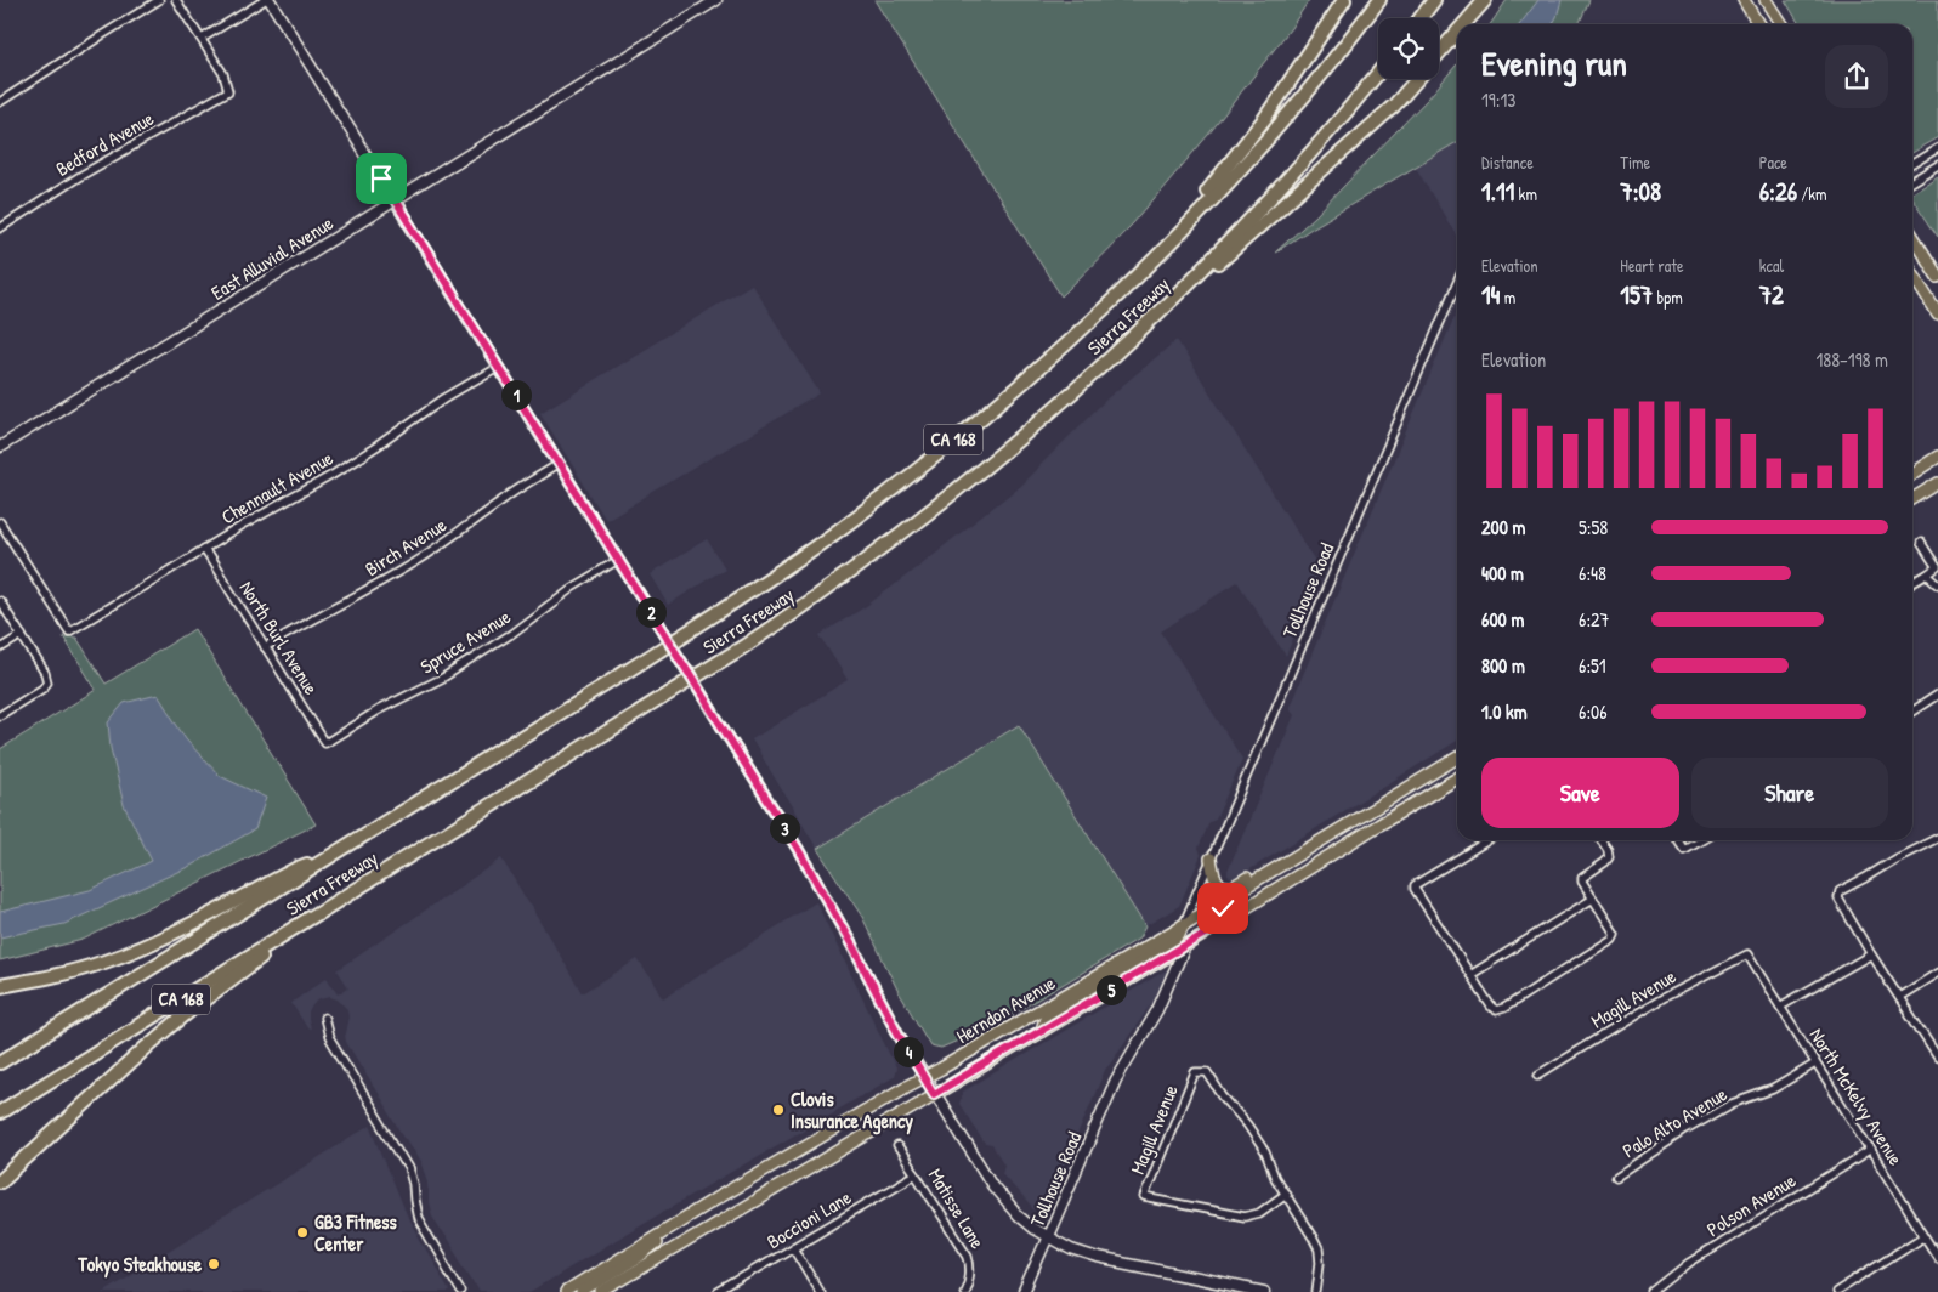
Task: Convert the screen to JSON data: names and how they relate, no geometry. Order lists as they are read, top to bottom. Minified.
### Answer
{"streets":{"highway":["Sierra Freeway","CA 168"],"main road":["Herndon Avenue"],"street":["Bedford Avenue","East Alluvial Avenue","Chennault Avenue","Birch Avenue","Tollhouse Road","North Burl Avenue","Spruce Avenue","Magill Avenue","North McKelvy Avenue","Palo Alto Avenue","Polson Avenue","Matisse Lane","Boccioni Lane"]},"crossings":[["Chennault Avenue","North Burl Avenue"],["Birch Avenue","North Burl Avenue"],["Tollhouse Road","Herndon Avenue"],["North Burl Avenue","Spruce Avenue"],["Magill Avenue","North McKelvy Avenue"],["North McKelvy Avenue","Palo Alto Avenue"],["North McKelvy Avenue","Polson Avenue"],["Matisse Lane","Boccioni Lane"]],"places":["Clovis Insurance Agency","GB3 Fitness Center","Tokyo Steakhouse"],"page":{"heading":["Evening run","19:13"],"stats":[["Distance","1.11 km"],["Time","7:08"],["Pace","6:26 /km"],["Elevation","14 m"],["Heart rate","157 bpm"],["kcal","72"]],"chart":["Elevation","188–198 m"],"pins":["1","2","3","5","4"],"list":[{"name":"200 m","note":"5:58"},{"name":"400 m","note":"6:48"},{"name":"600 m","note":"6:27"},{"name":"800 m","note":"6:51"},{"name":"1.0 km","note":"6:06"}],"buttons":["Save","Share"]}}
